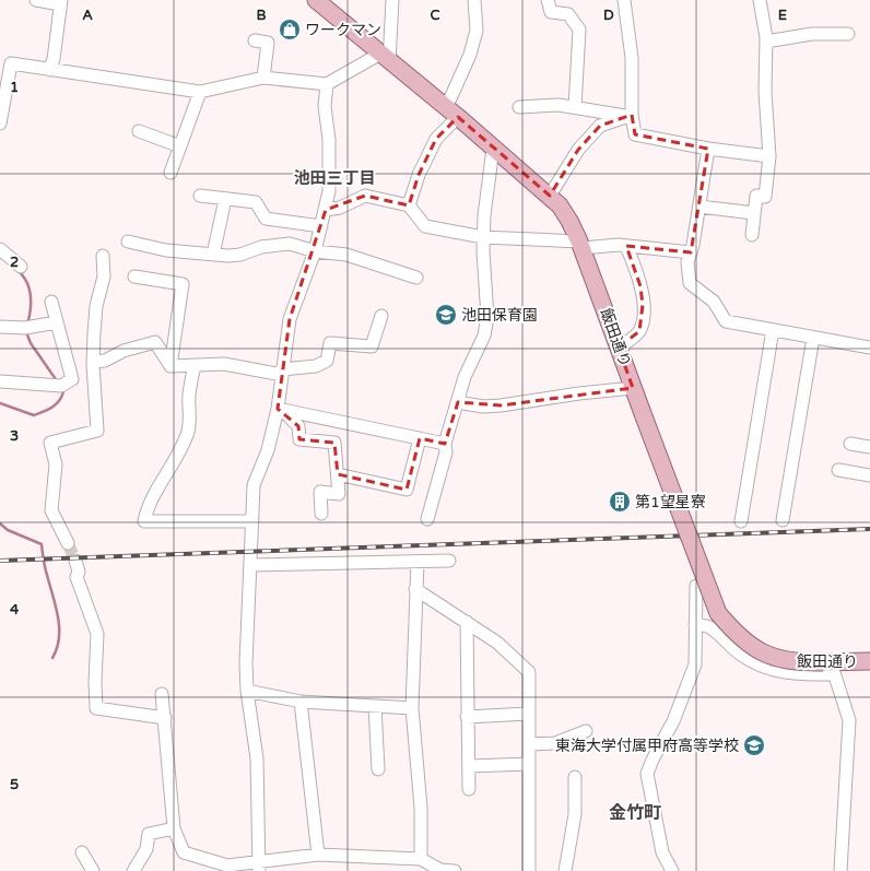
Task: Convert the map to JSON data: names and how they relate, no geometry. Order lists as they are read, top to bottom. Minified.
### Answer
{"streets":{"main road":["飯田通り"]},"districts":["池田三丁目","金竹町"],"places":{"shop":["ワークマン"],"school or university":["池田保育園","東海大学付属甲府高等学校"],"building":["第1望星寮"]},"grid":{"columns":["A","B","C","D","E"],"rows":["1","2","3","4","5"]}}
